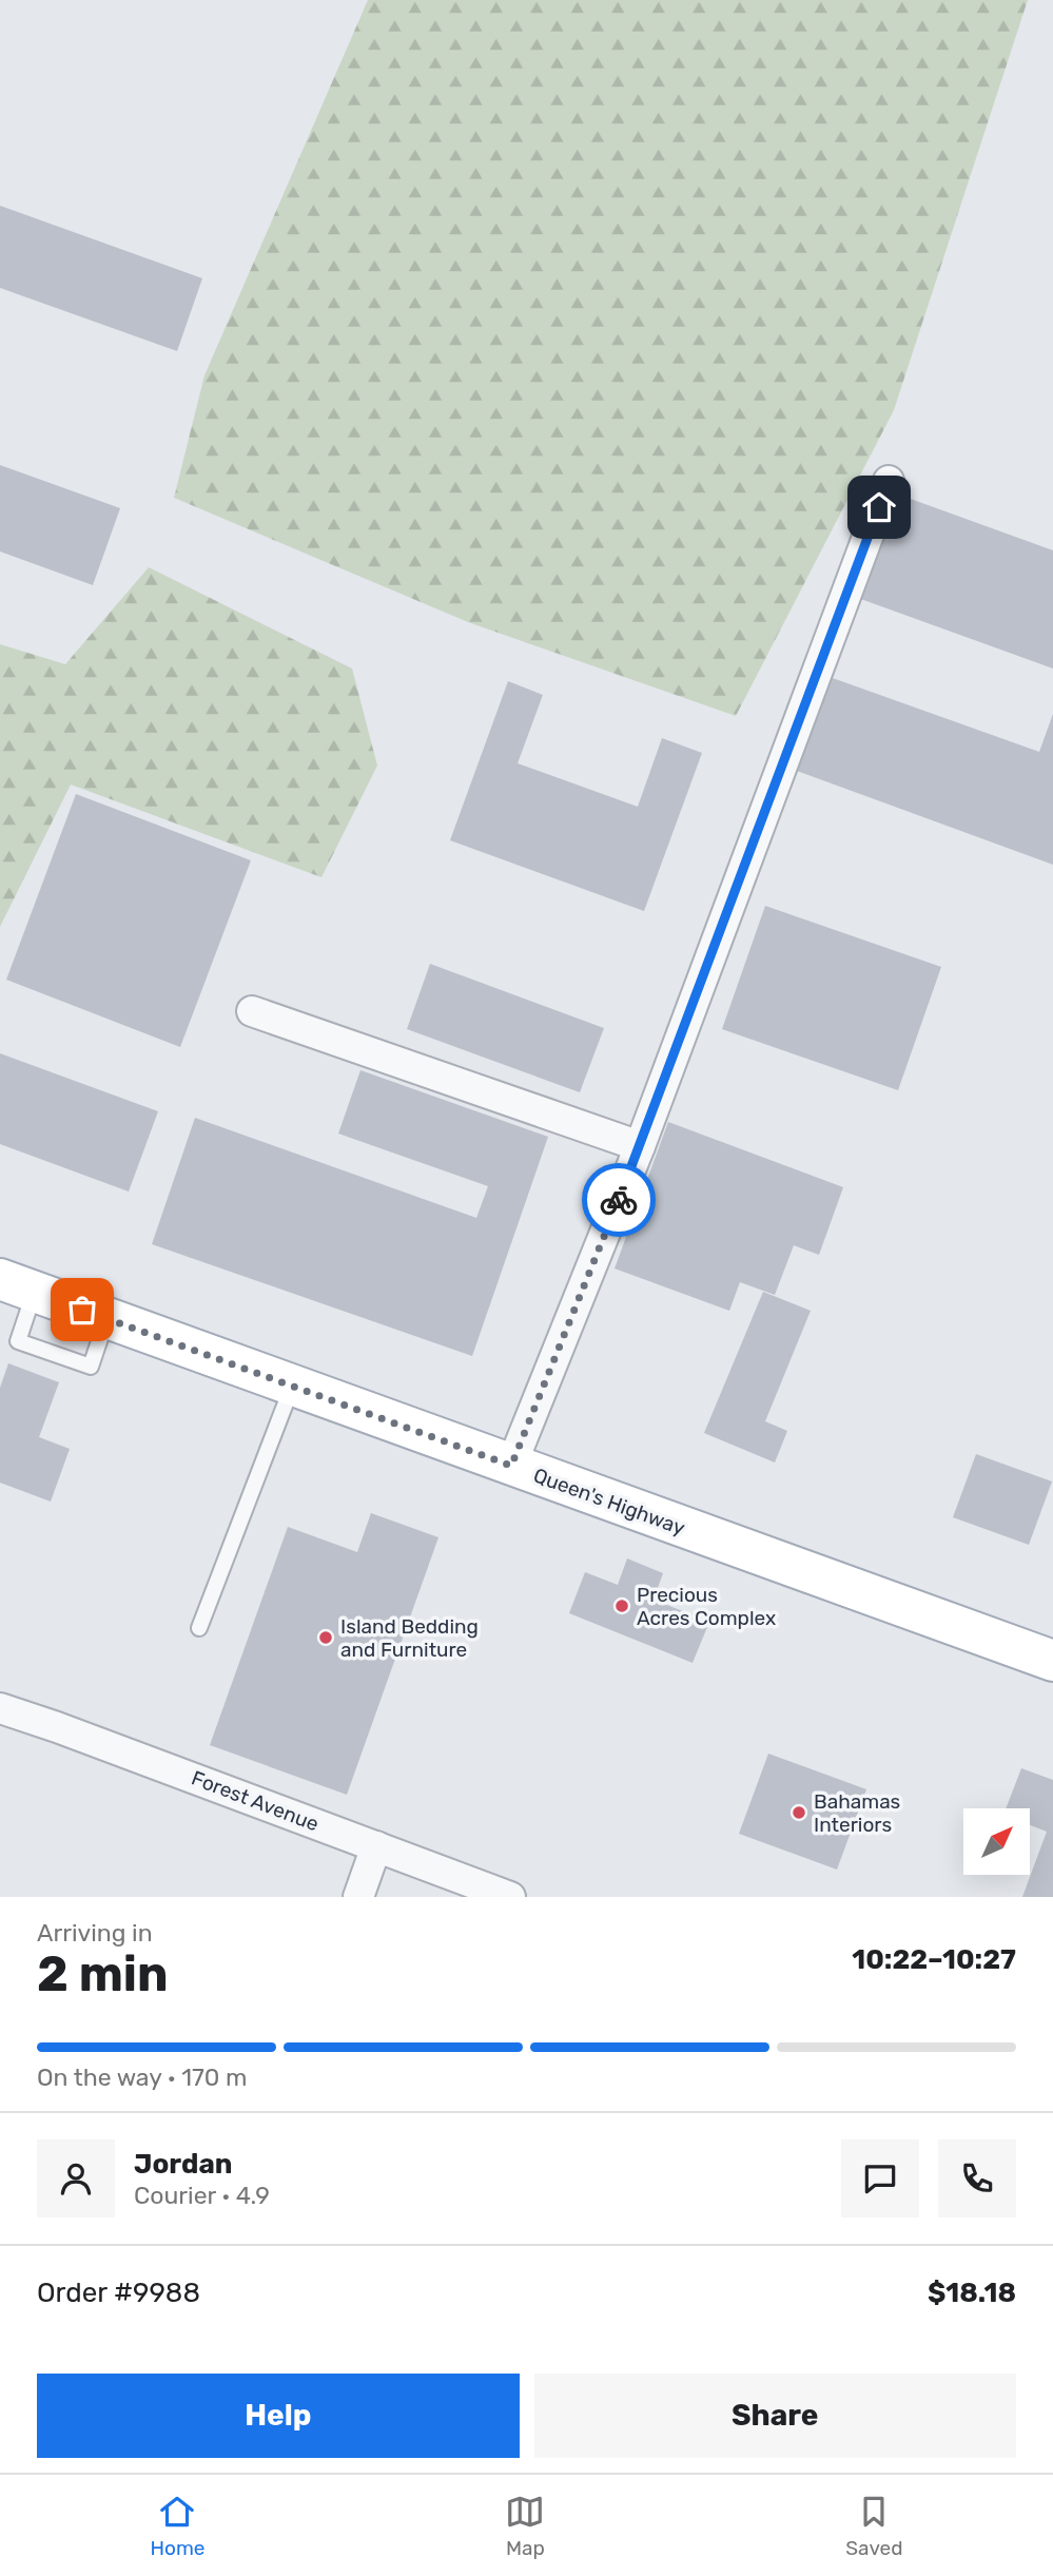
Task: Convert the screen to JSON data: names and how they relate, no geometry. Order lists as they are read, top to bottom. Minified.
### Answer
{"streets":{"main road":["Queen's Highway"],"street":["Forest Avenue"]},"places":["Precious Acres Complex","Island Bedding and Furniture","Bahamas Interiors"],"north":"top right","page":{"heading":["2 min","Arriving in","10:22–10:27"],"panel":["Jordan","Courier · 4.9","Order #9988","$18.18"],"bar":"On the way · 170 m","buttons":["Help","Share"],"tabs":["Home","Map","Saved"]}}
